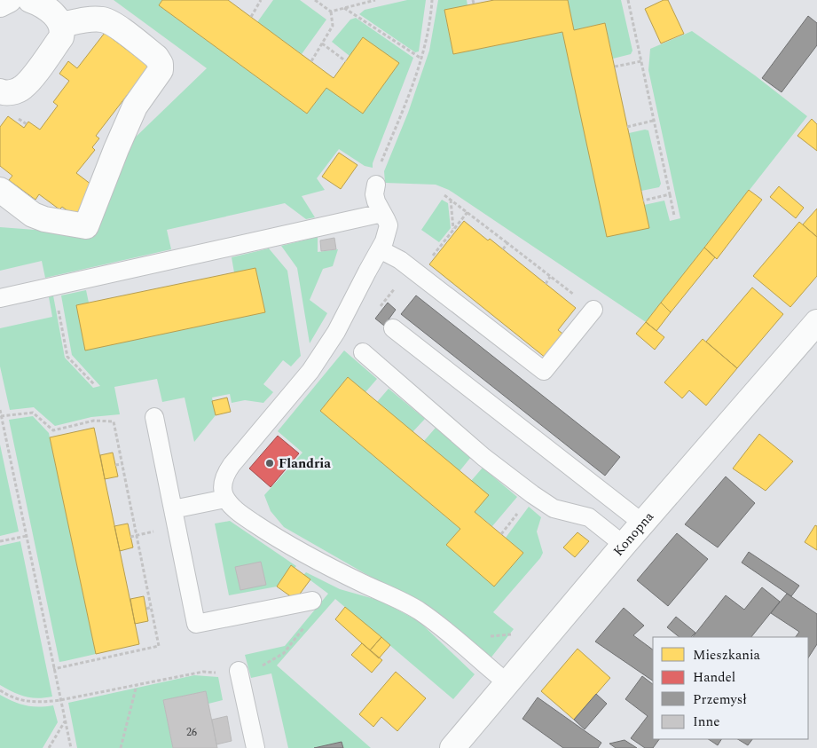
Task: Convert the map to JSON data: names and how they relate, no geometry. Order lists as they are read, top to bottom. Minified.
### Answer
{"streets":{"street":["Konopna"]},"places":["Flandria"],"house_numbers":["26"],"legend":["Mieszkania","Handel","Przemysł","Inne"]}
